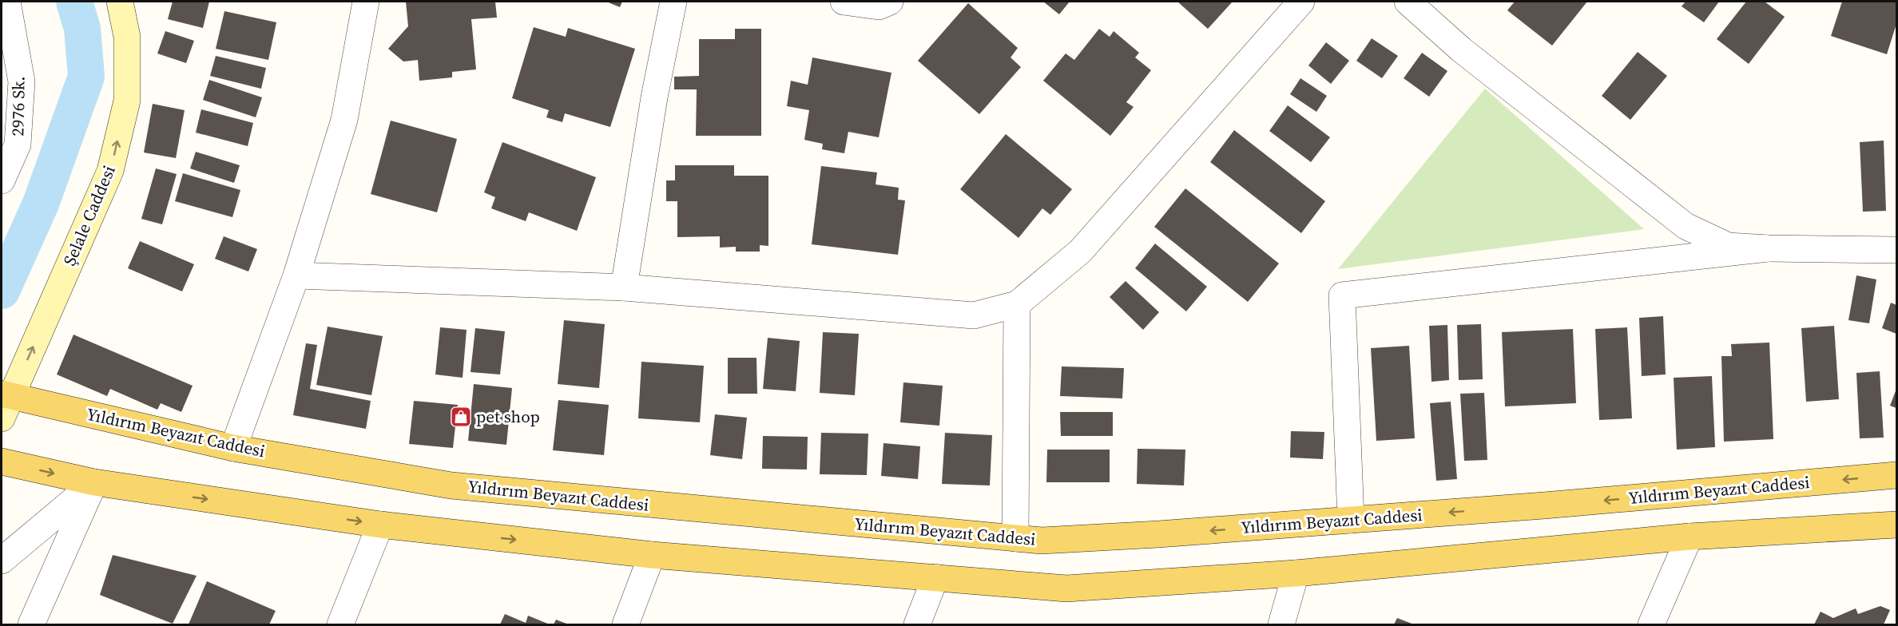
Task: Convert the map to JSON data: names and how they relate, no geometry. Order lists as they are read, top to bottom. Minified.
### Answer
{"streets":{"main road":["Yıldırım Beyazıt Caddesi"],"street":["2976 Sk.","Şelale Caddesi"]},"crossings":[["Şelale Caddesi","Yıldırım Beyazıt Caddesi"]],"places":{"shop":["pet shop"]}}
